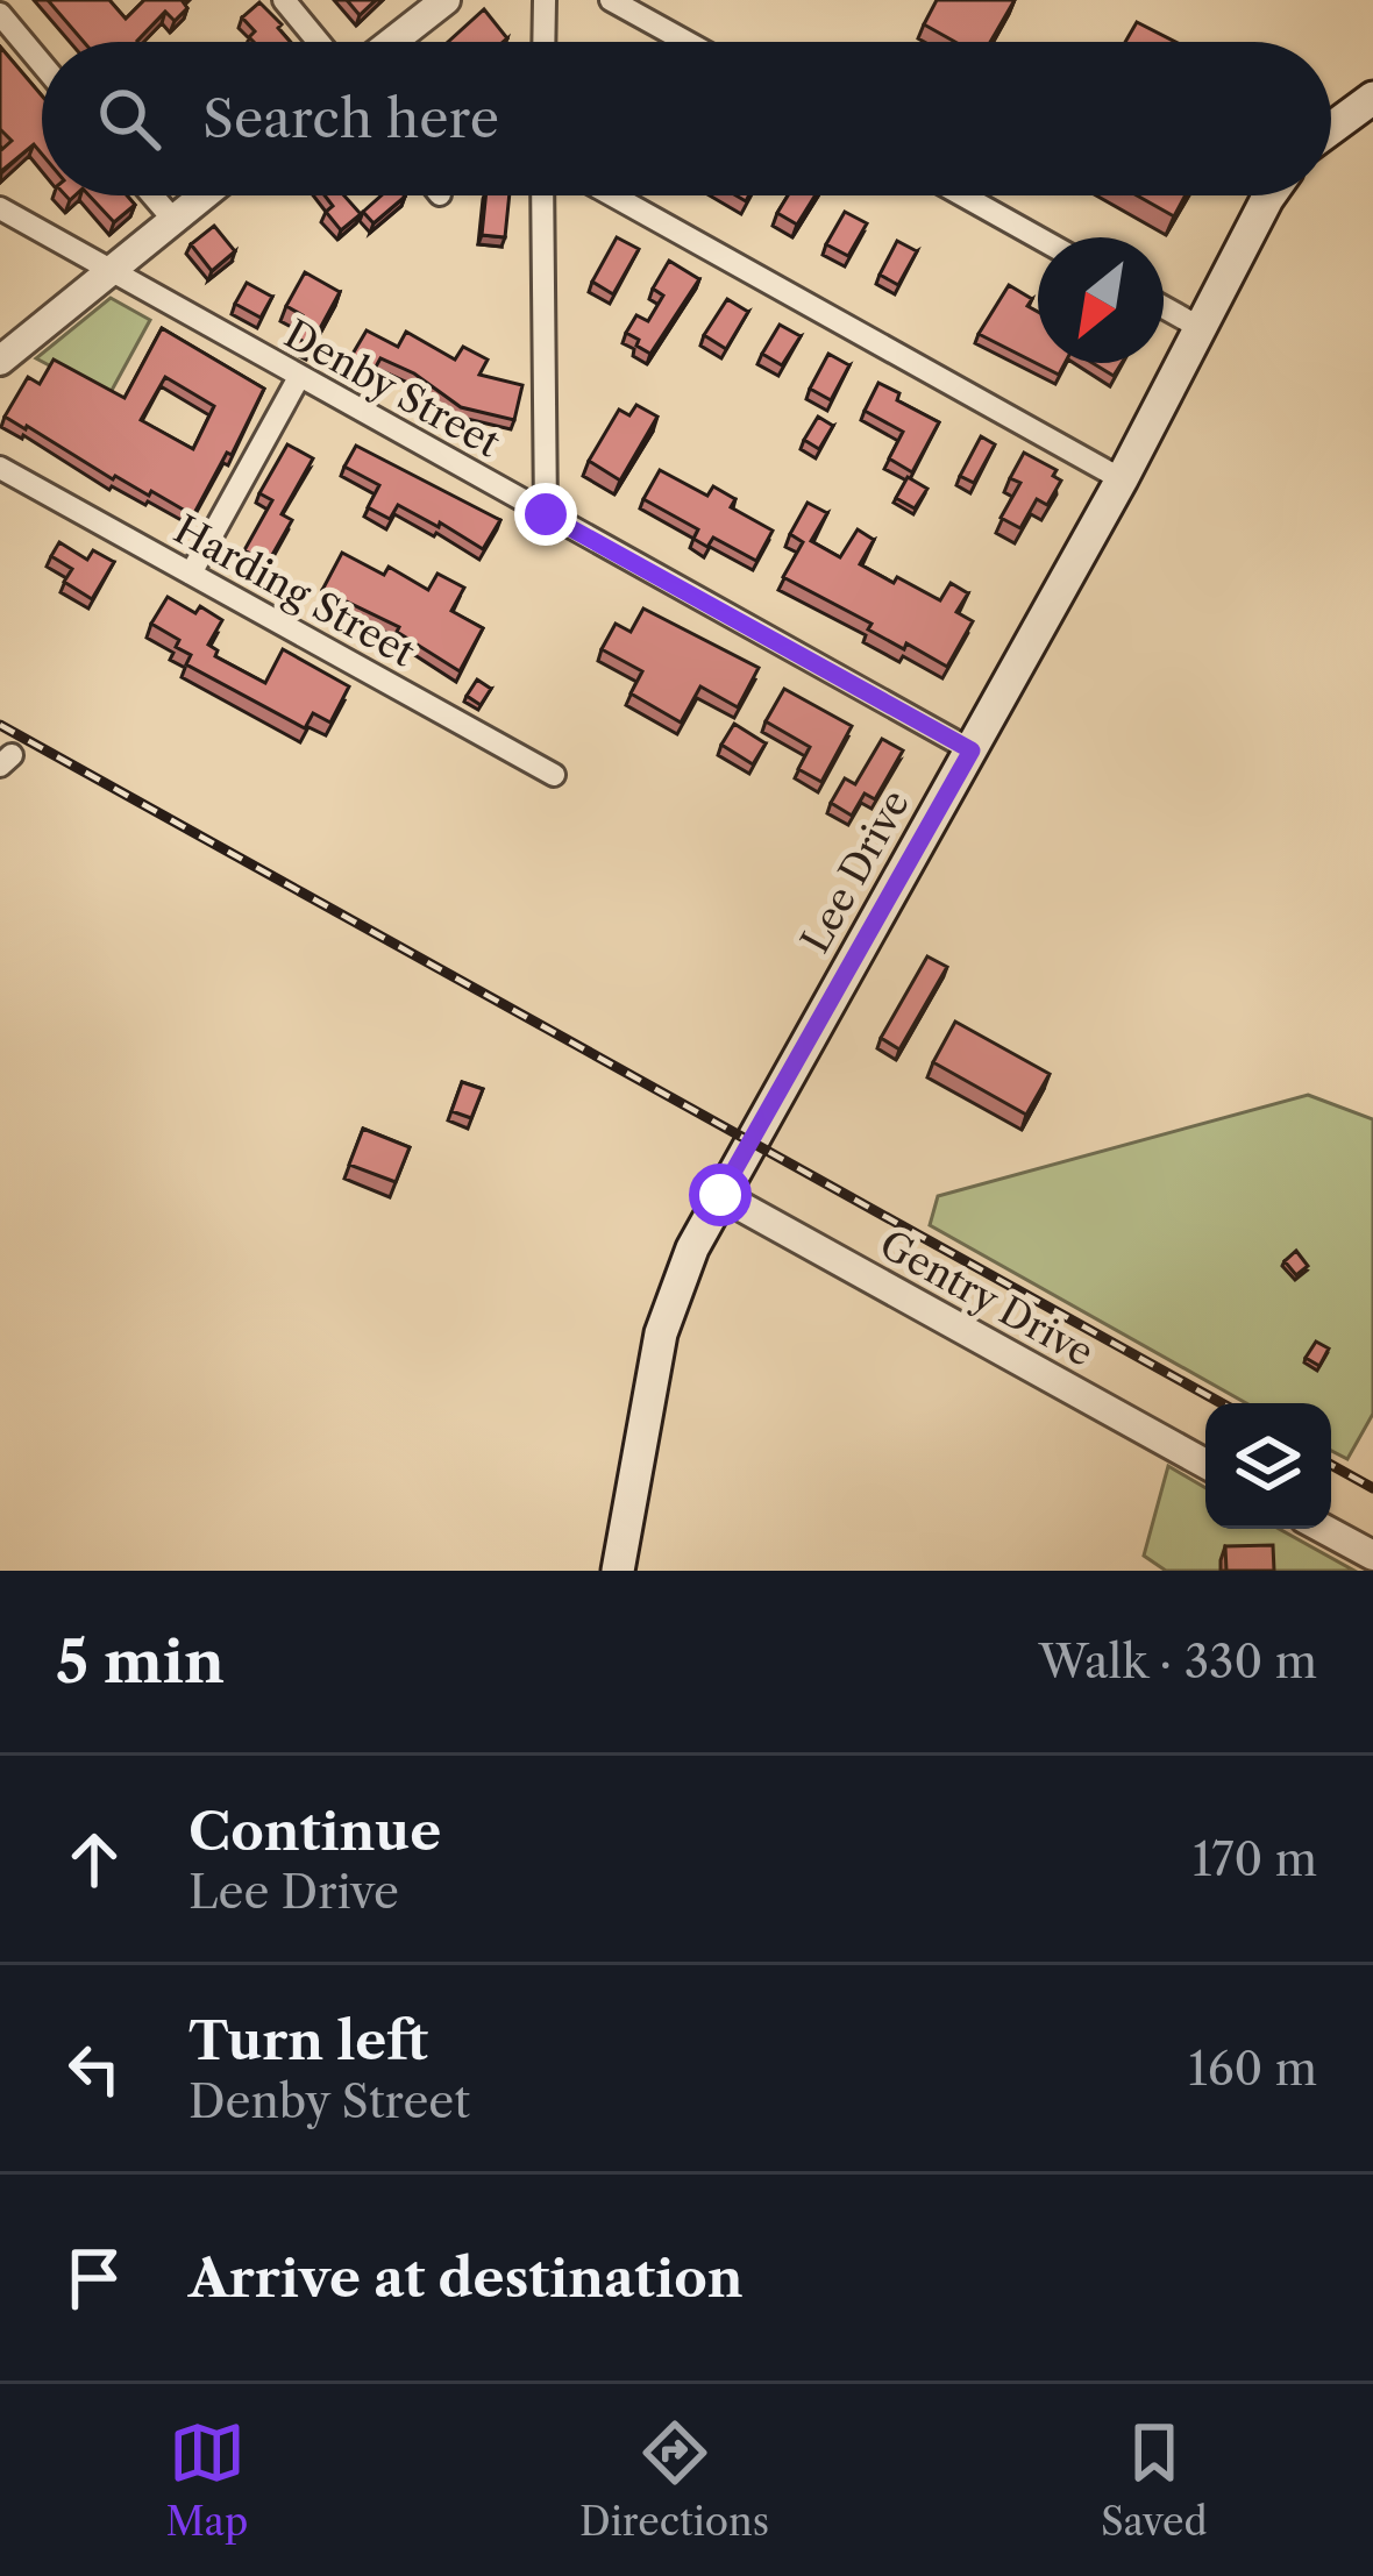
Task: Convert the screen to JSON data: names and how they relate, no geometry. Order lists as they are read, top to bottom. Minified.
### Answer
{"streets":{"main road":["Lee Drive"],"street":["Denby Street","Harding Street","Gentry Drive"]},"crossings":[["Denby Street","Lee Drive"],["Lee Drive","Gentry Drive"]],"north":"bottom left","page":{"search":"Search here","heading":["5 min","Walk · 330 m"],"list":[["Continue","Lee Drive","170 m"],["Turn left","Denby Street","160 m"],"Arrive at destination"],"nav":["Map","Directions","Saved"]}}
